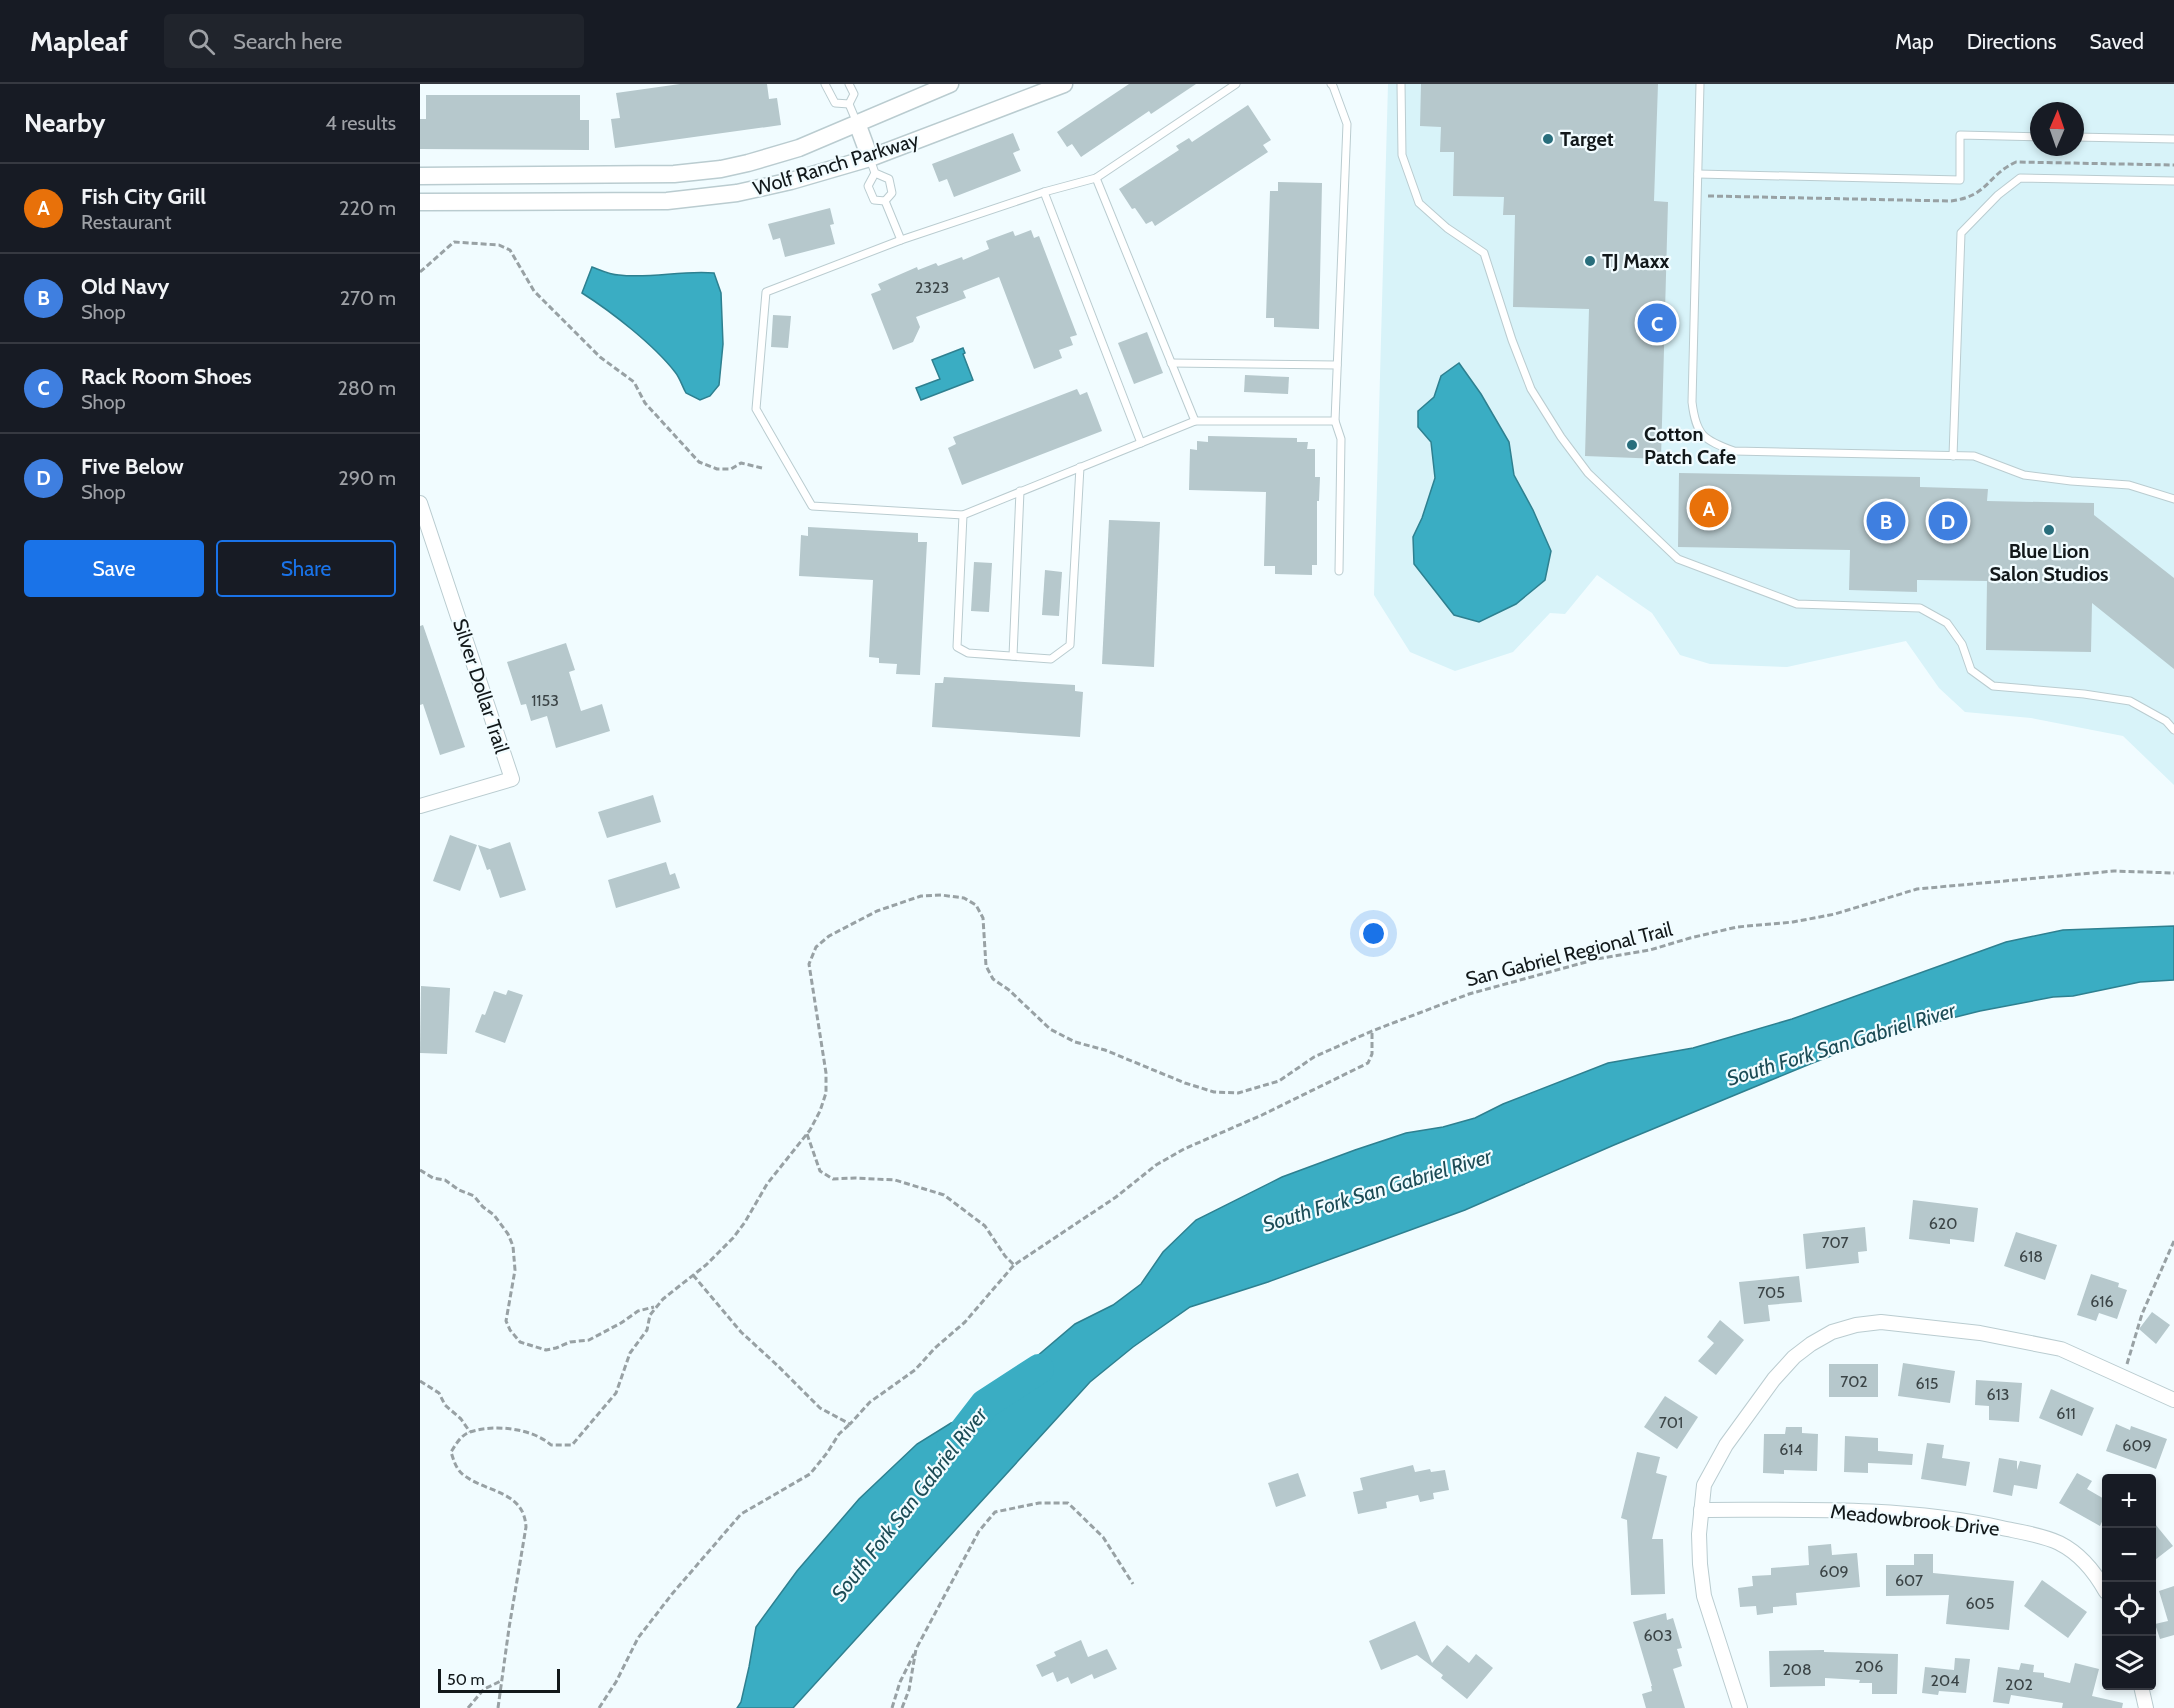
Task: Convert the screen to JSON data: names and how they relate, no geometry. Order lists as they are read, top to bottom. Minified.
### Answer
{"streets":{"street":["Wolf Ranch Parkway","Silver Dollar Trail","Meadowbrook Drive"],"path":["San Gabriel Regional Trail"]},"water":["South Fork San Gabriel River"],"places":["Target","TJ Maxx","Cotton Patch Cafe","Blue Lion Salon Studios"],"house_numbers":["2323","1153","620","707","618","705","616","702","615","613","611","701","609","614","609","607","605","603","206","208","204","202"],"scale_bar":"50 m","north":"top","page":{"header":"Mapleaf","search":"Search here","nav":["Map","Directions","Saved"],"heading":["Nearby","4 results"],"list":[{"mark":"A","name":"Fish City Grill","note":"Restaurant","value":"220 m"},{"mark":"B","name":"Old Navy","note":"Shop","value":"270 m"},{"mark":"C","name":"Rack Room Shoes","note":"Shop","value":"280 m"},{"mark":"D","name":"Five Below","note":"Shop","value":"290 m"}],"pins":["C","A","B","D"],"buttons":["Save","Share"],"map_buttons":["+","−"],"scale":"50 m"}}
